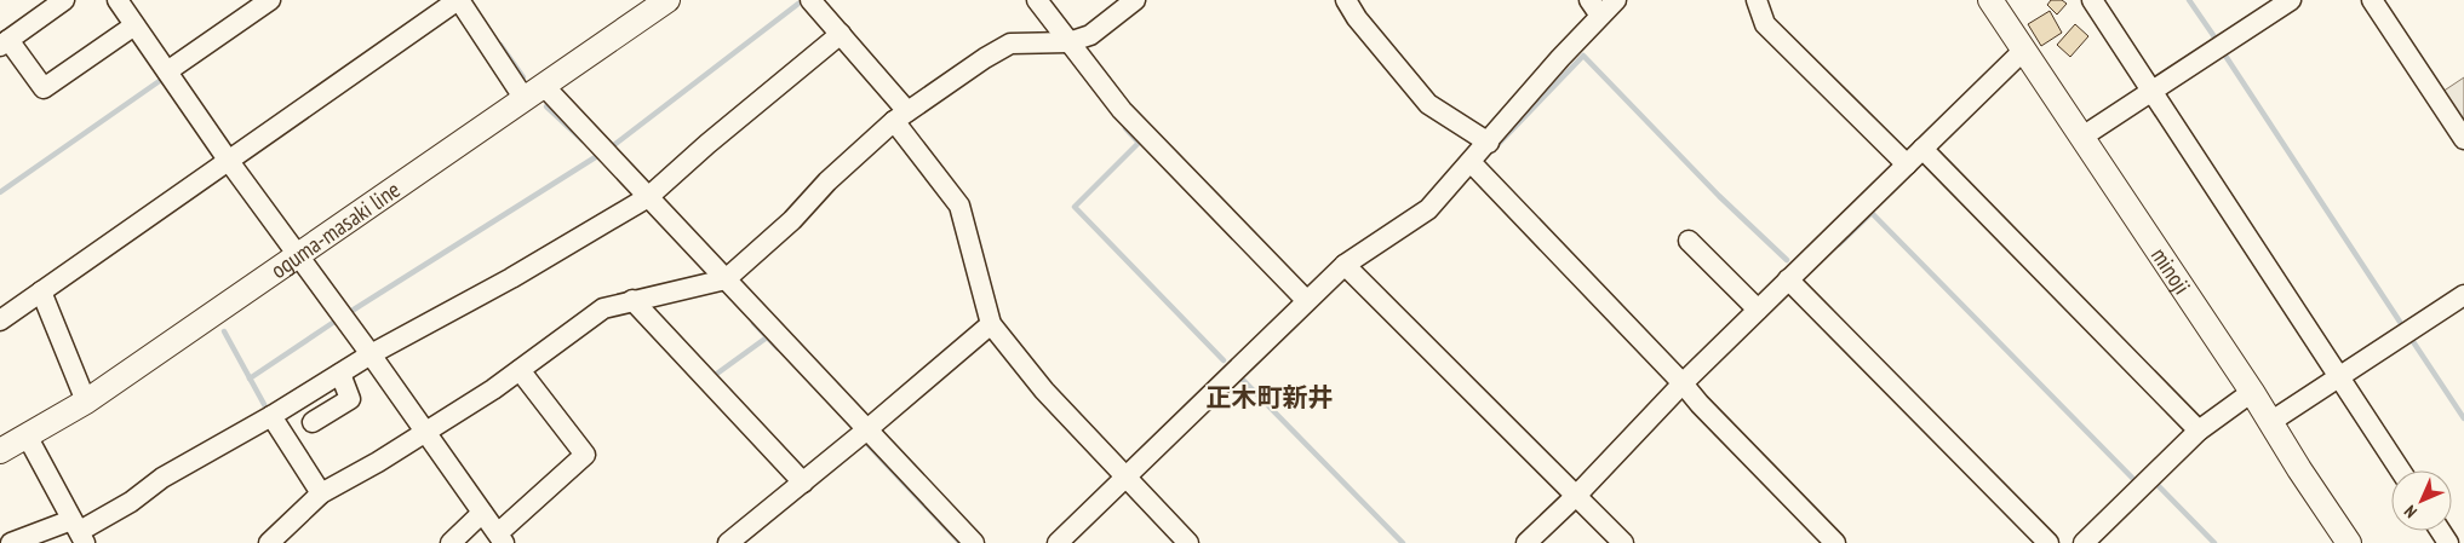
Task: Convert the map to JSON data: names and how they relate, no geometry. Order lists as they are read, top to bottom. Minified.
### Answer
{"streets":{"main road":["oguma-masaki line","minoji"]},"districts":["正木町新井"],"north":"bottom left"}
